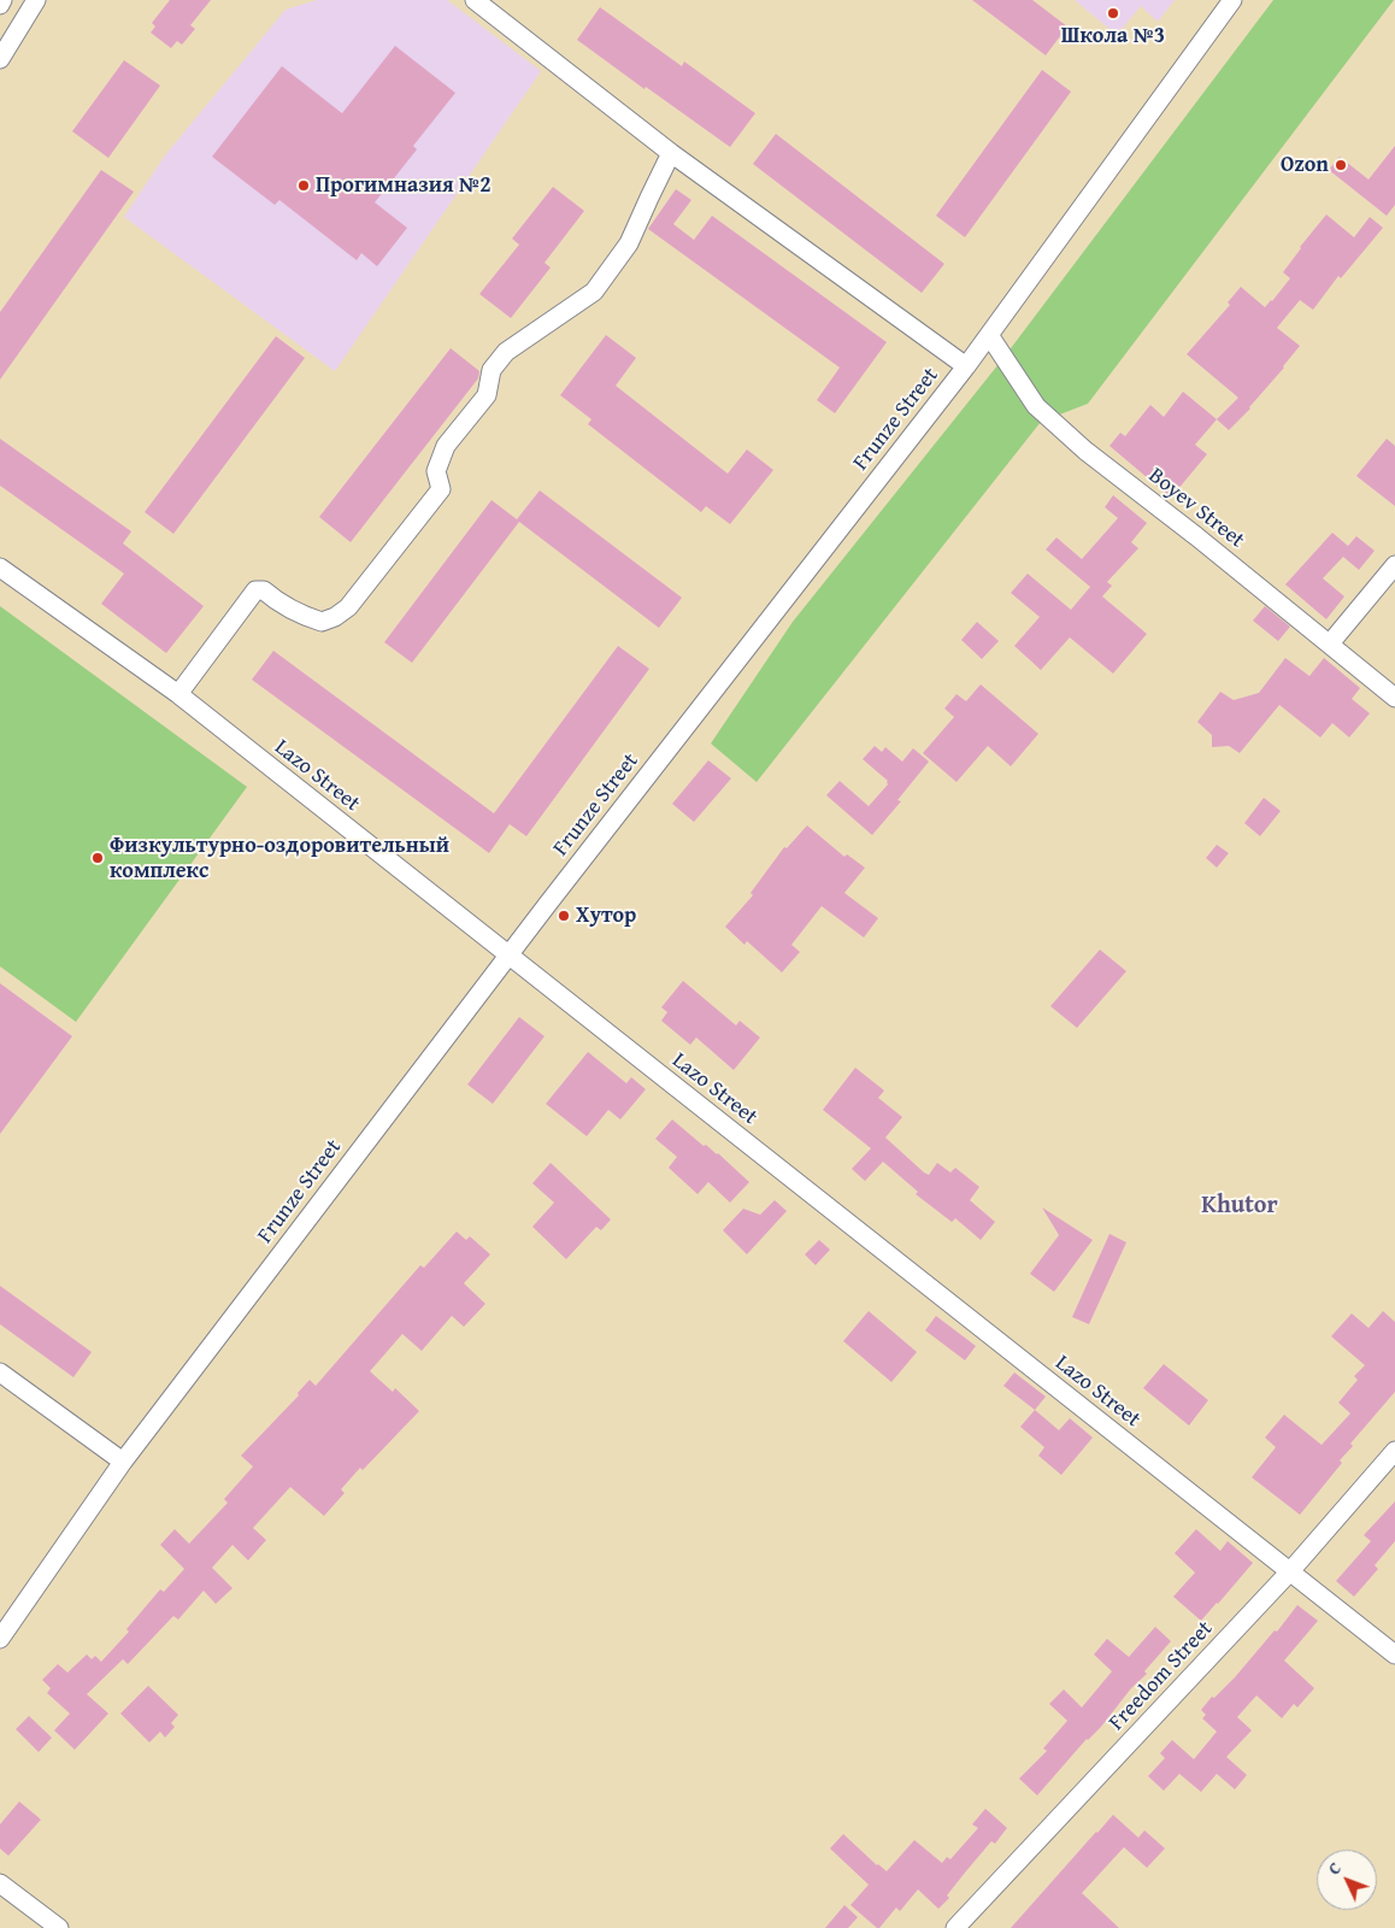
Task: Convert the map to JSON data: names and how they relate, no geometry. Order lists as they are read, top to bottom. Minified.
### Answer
{"streets":{"street":["Frunze Street","Boyev Street","Lazo Street","Freedom Street"]},"crossings":[["Frunze Street","Boyev Street"],["Frunze Street","Lazo Street"],["Lazo Street","Freedom Street"]],"districts":["Khutor"],"places":["Школа №3","Ozon","Прогимназия №2","Физкультурно-оздоровительный комплекс","Хутор"],"north":"top left"}
